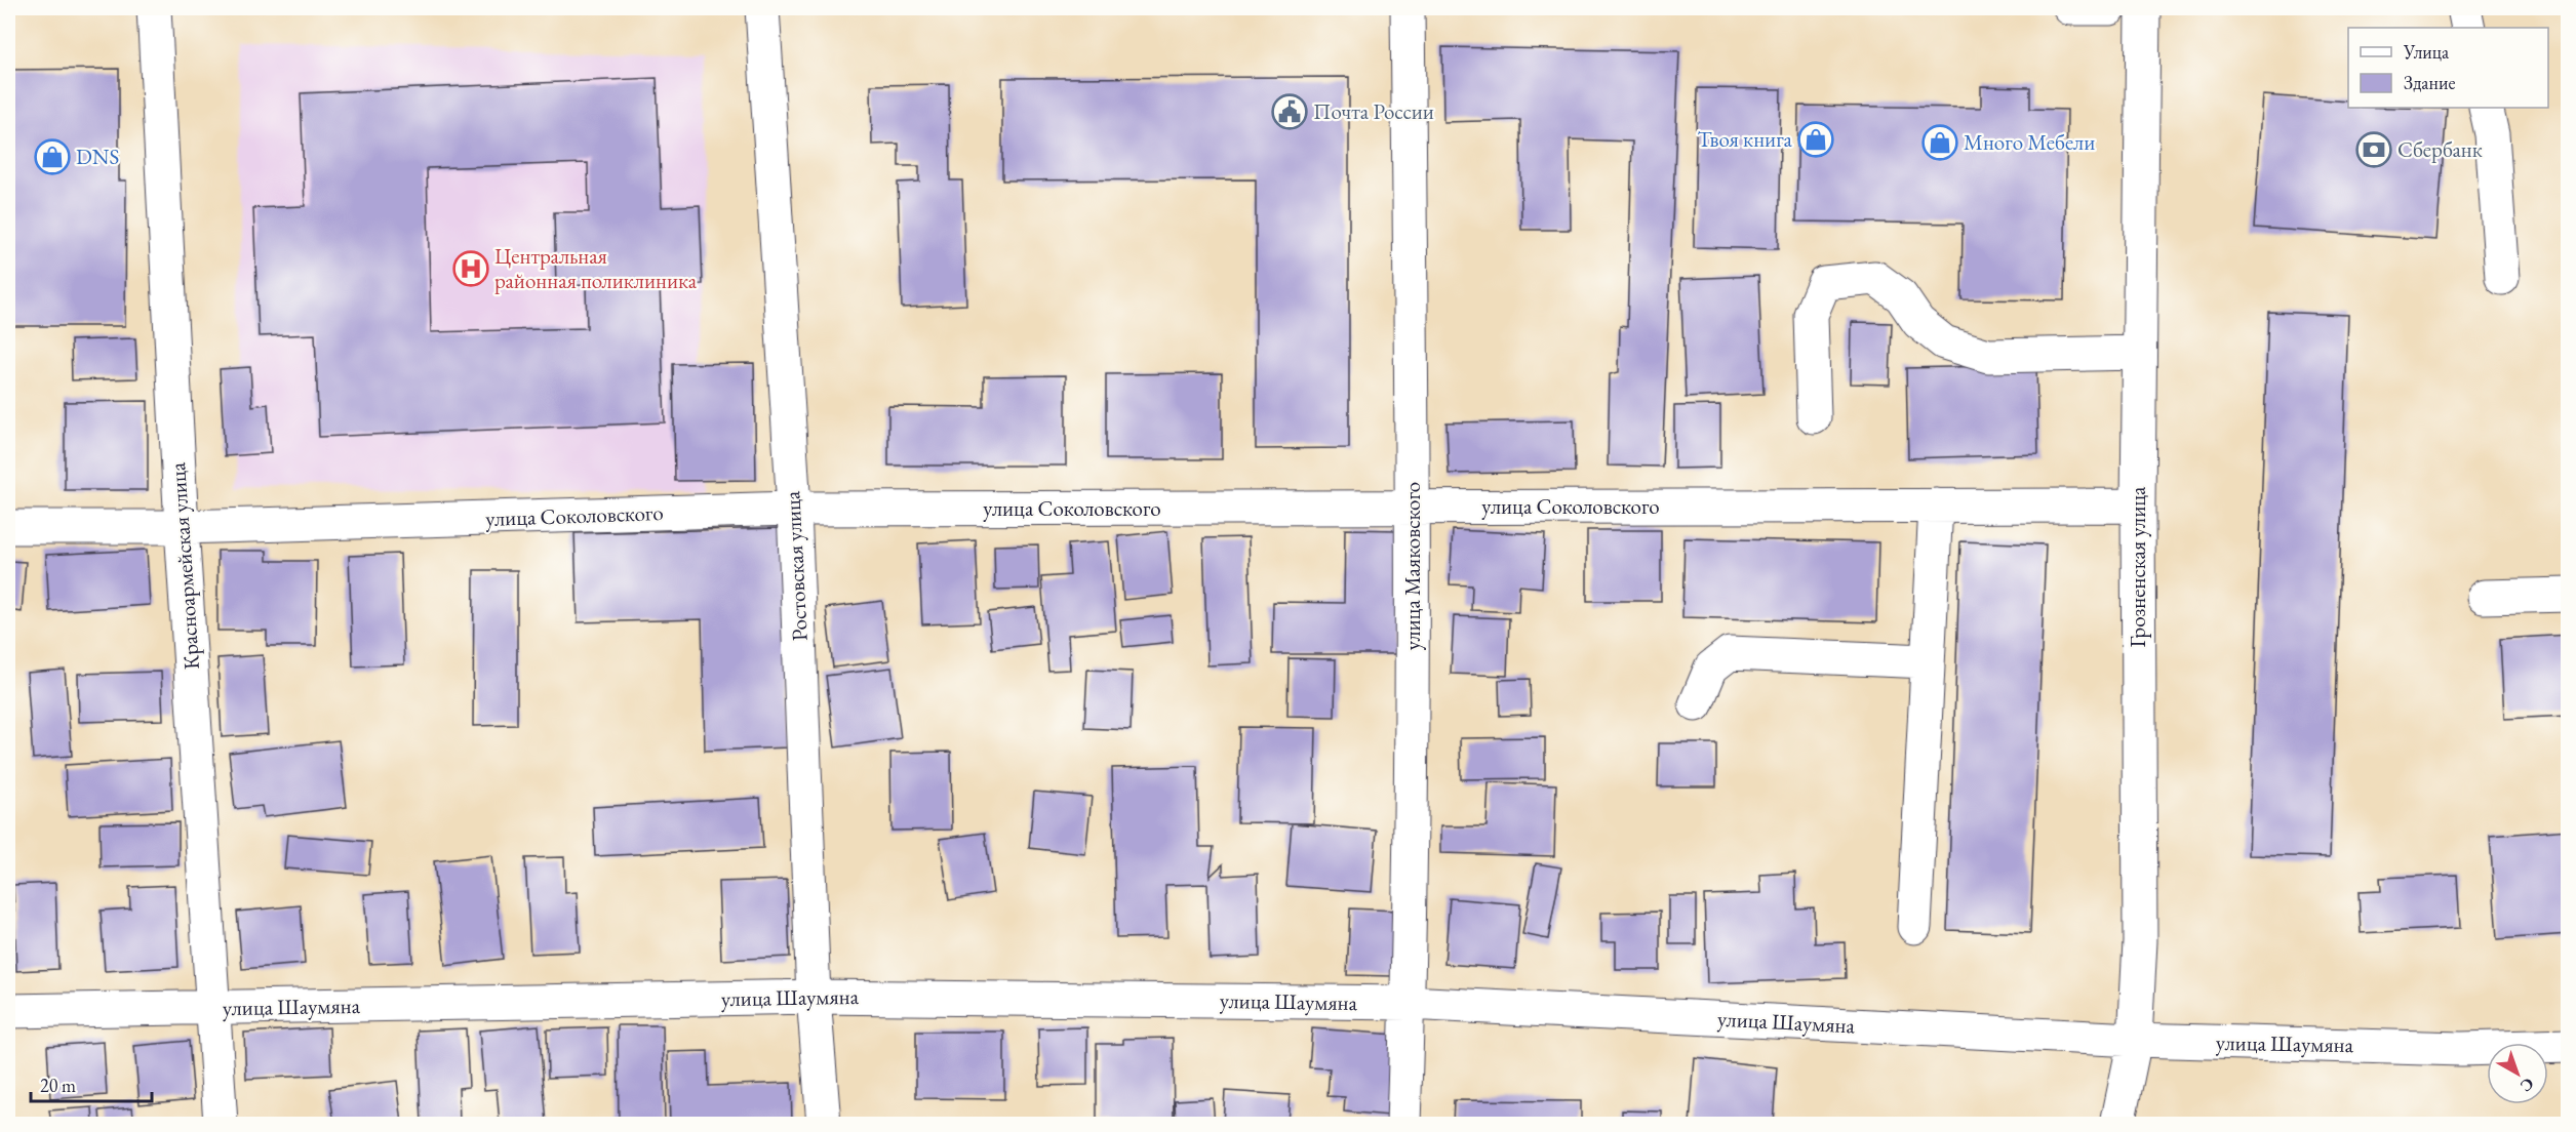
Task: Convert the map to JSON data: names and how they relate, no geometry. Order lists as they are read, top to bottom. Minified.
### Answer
{"streets":{"street":["улица Соколовского","Красноармейская улица","Ростовская улица","улица Маяковского","Грозненская улица","улица Шаумяна"]},"crossings":[["улица Соколовского","Красноармейская улица"],["улица Соколовского","Ростовская улица"],["улица Соколовского","улица Маяковского"],["улица Соколовского","Грозненская улица"],["Красноармейская улица","улица Шаумяна"],["Ростовская улица","улица Шаумяна"],["улица Маяковского","улица Шаумяна"],["Грозненская улица","улица Шаумяна"]],"places":{"public building":["Почта России"],"shop":["Твоя книга","Много Мебели","DNS"],"bank":["Сбербанк"],"hospital":["Центральная районная поликлиника"]},"legend":["Улица","Здание"],"scale_bar":"20 m","north":"bottom right"}
